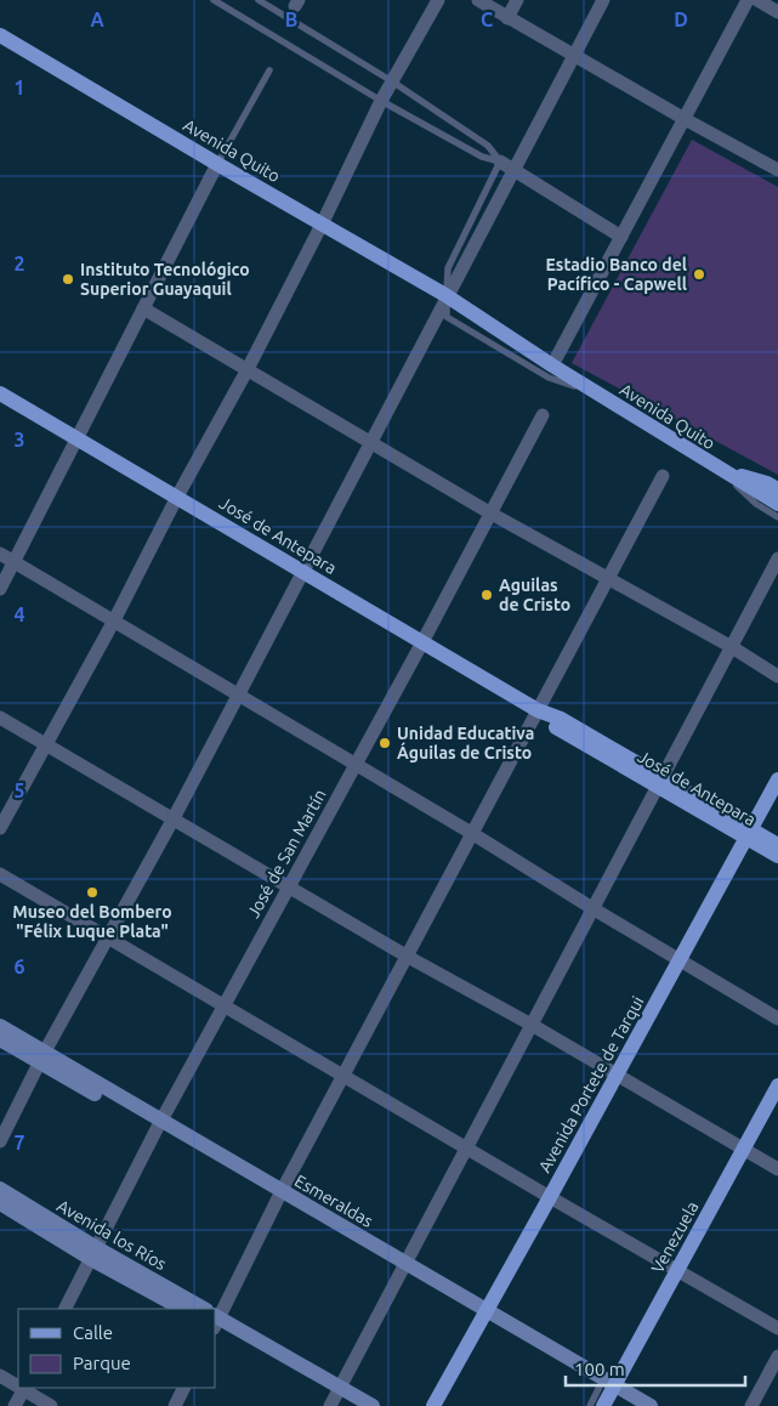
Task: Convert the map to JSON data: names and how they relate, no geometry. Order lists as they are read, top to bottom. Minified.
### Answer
{"streets":{"main road":["Avenida Quito","José de Antepara","Avenida Portete de Tarqui","Esmeraldas","Avenida los Ríos","Venezuela"],"street":["José de San Martín"]},"crossings":[["José de Antepara","José de San Martín"],["José de Antepara","Avenida Portete de Tarqui"],["José de San Martín","Esmeraldas"],["José de San Martín","Avenida los Ríos"],["Avenida Portete de Tarqui","Esmeraldas"],["Esmeraldas","Venezuela"]],"places":["Estadio Banco del Pacífico - Capwell","Instituto Tecnológico Superior Guayaquil","Aguilas de Cristo","Unidad Educativa Águilas de Cristo","Museo del Bombero \"Félix Luque Plata\""],"legend":["Calle","Parque"],"scale_bar":"100 m","grid":{"columns":["A","B","C","D"],"rows":["1","2","3","4","5","6","7"]}}
